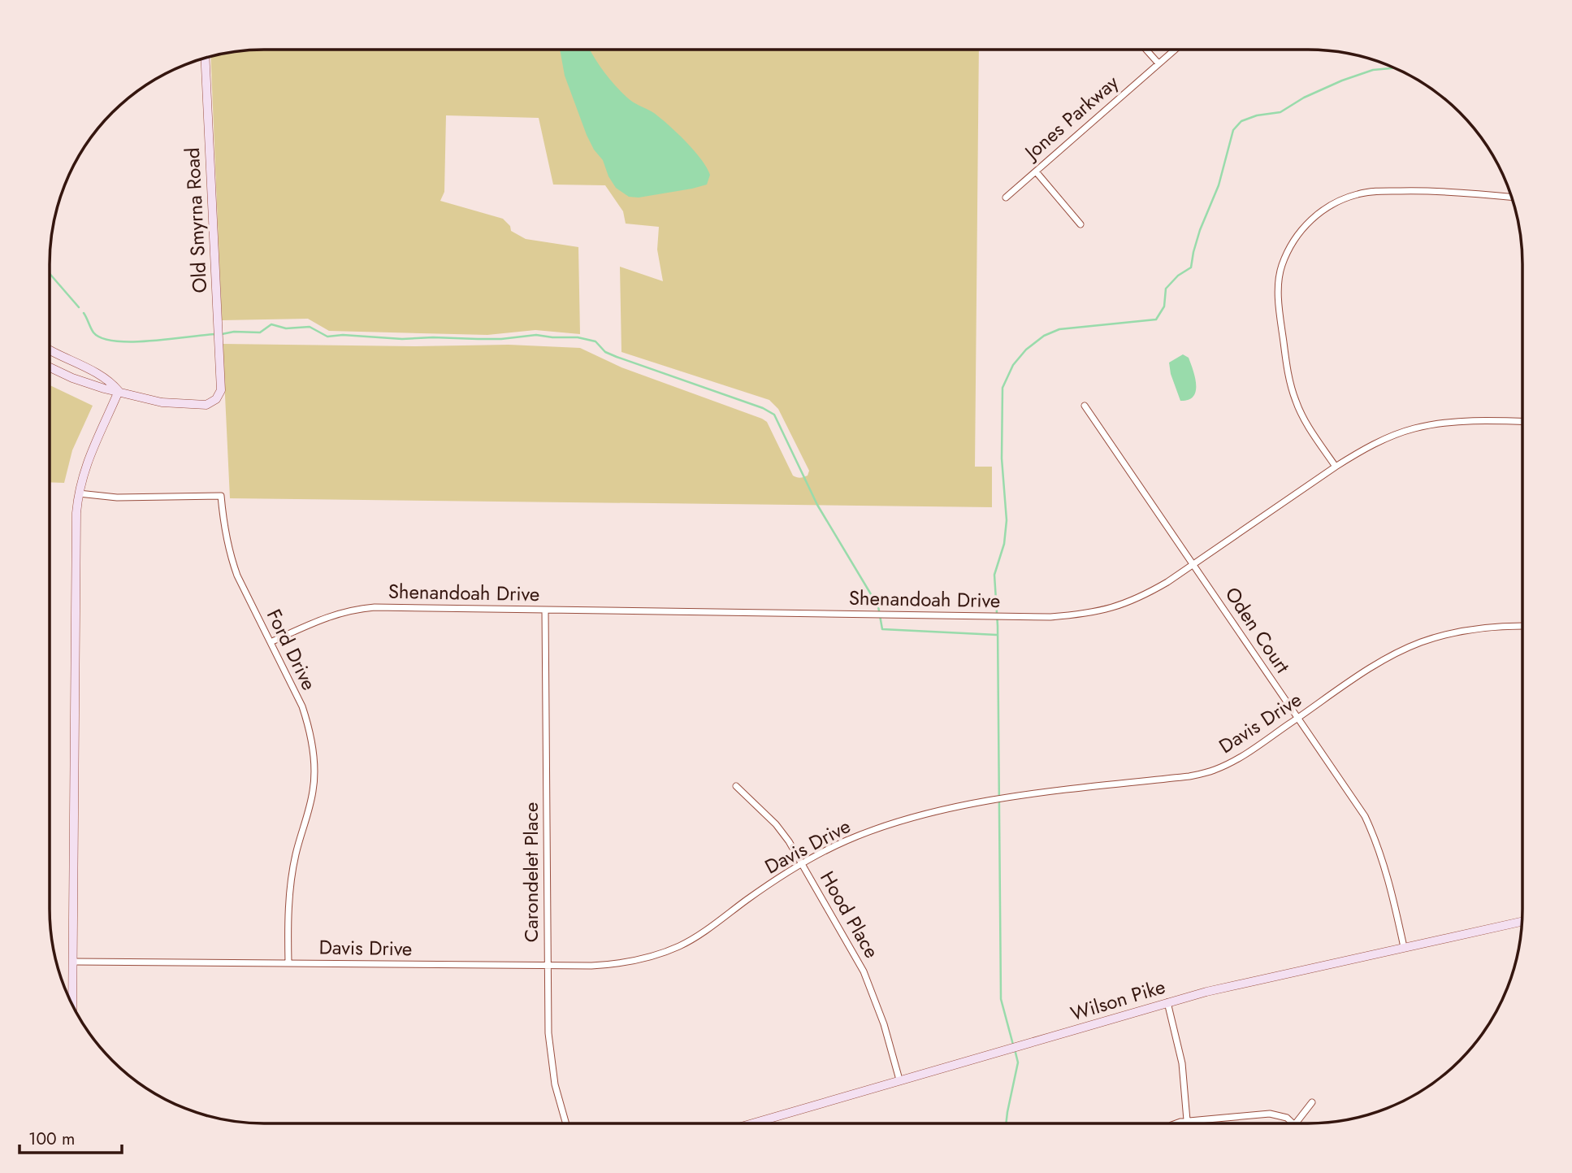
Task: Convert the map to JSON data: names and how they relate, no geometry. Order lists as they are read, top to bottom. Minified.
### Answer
{"streets":{"street":["Jones Parkway","Old Smyrna Road","Shenandoah Drive","Oden Court","Ford Drive","Davis Drive","Carondelet Place","Hood Place","Wilson Pike"]},"crossings":[["Shenandoah Drive","Oden Court"],["Shenandoah Drive","Ford Drive"],["Shenandoah Drive","Carondelet Place"],["Oden Court","Davis Drive"],["Oden Court","Wilson Pike"],["Ford Drive","Davis Drive"],["Davis Drive","Carondelet Place"],["Davis Drive","Hood Place"],["Hood Place","Wilson Pike"]],"scale_bar":"100 m"}
